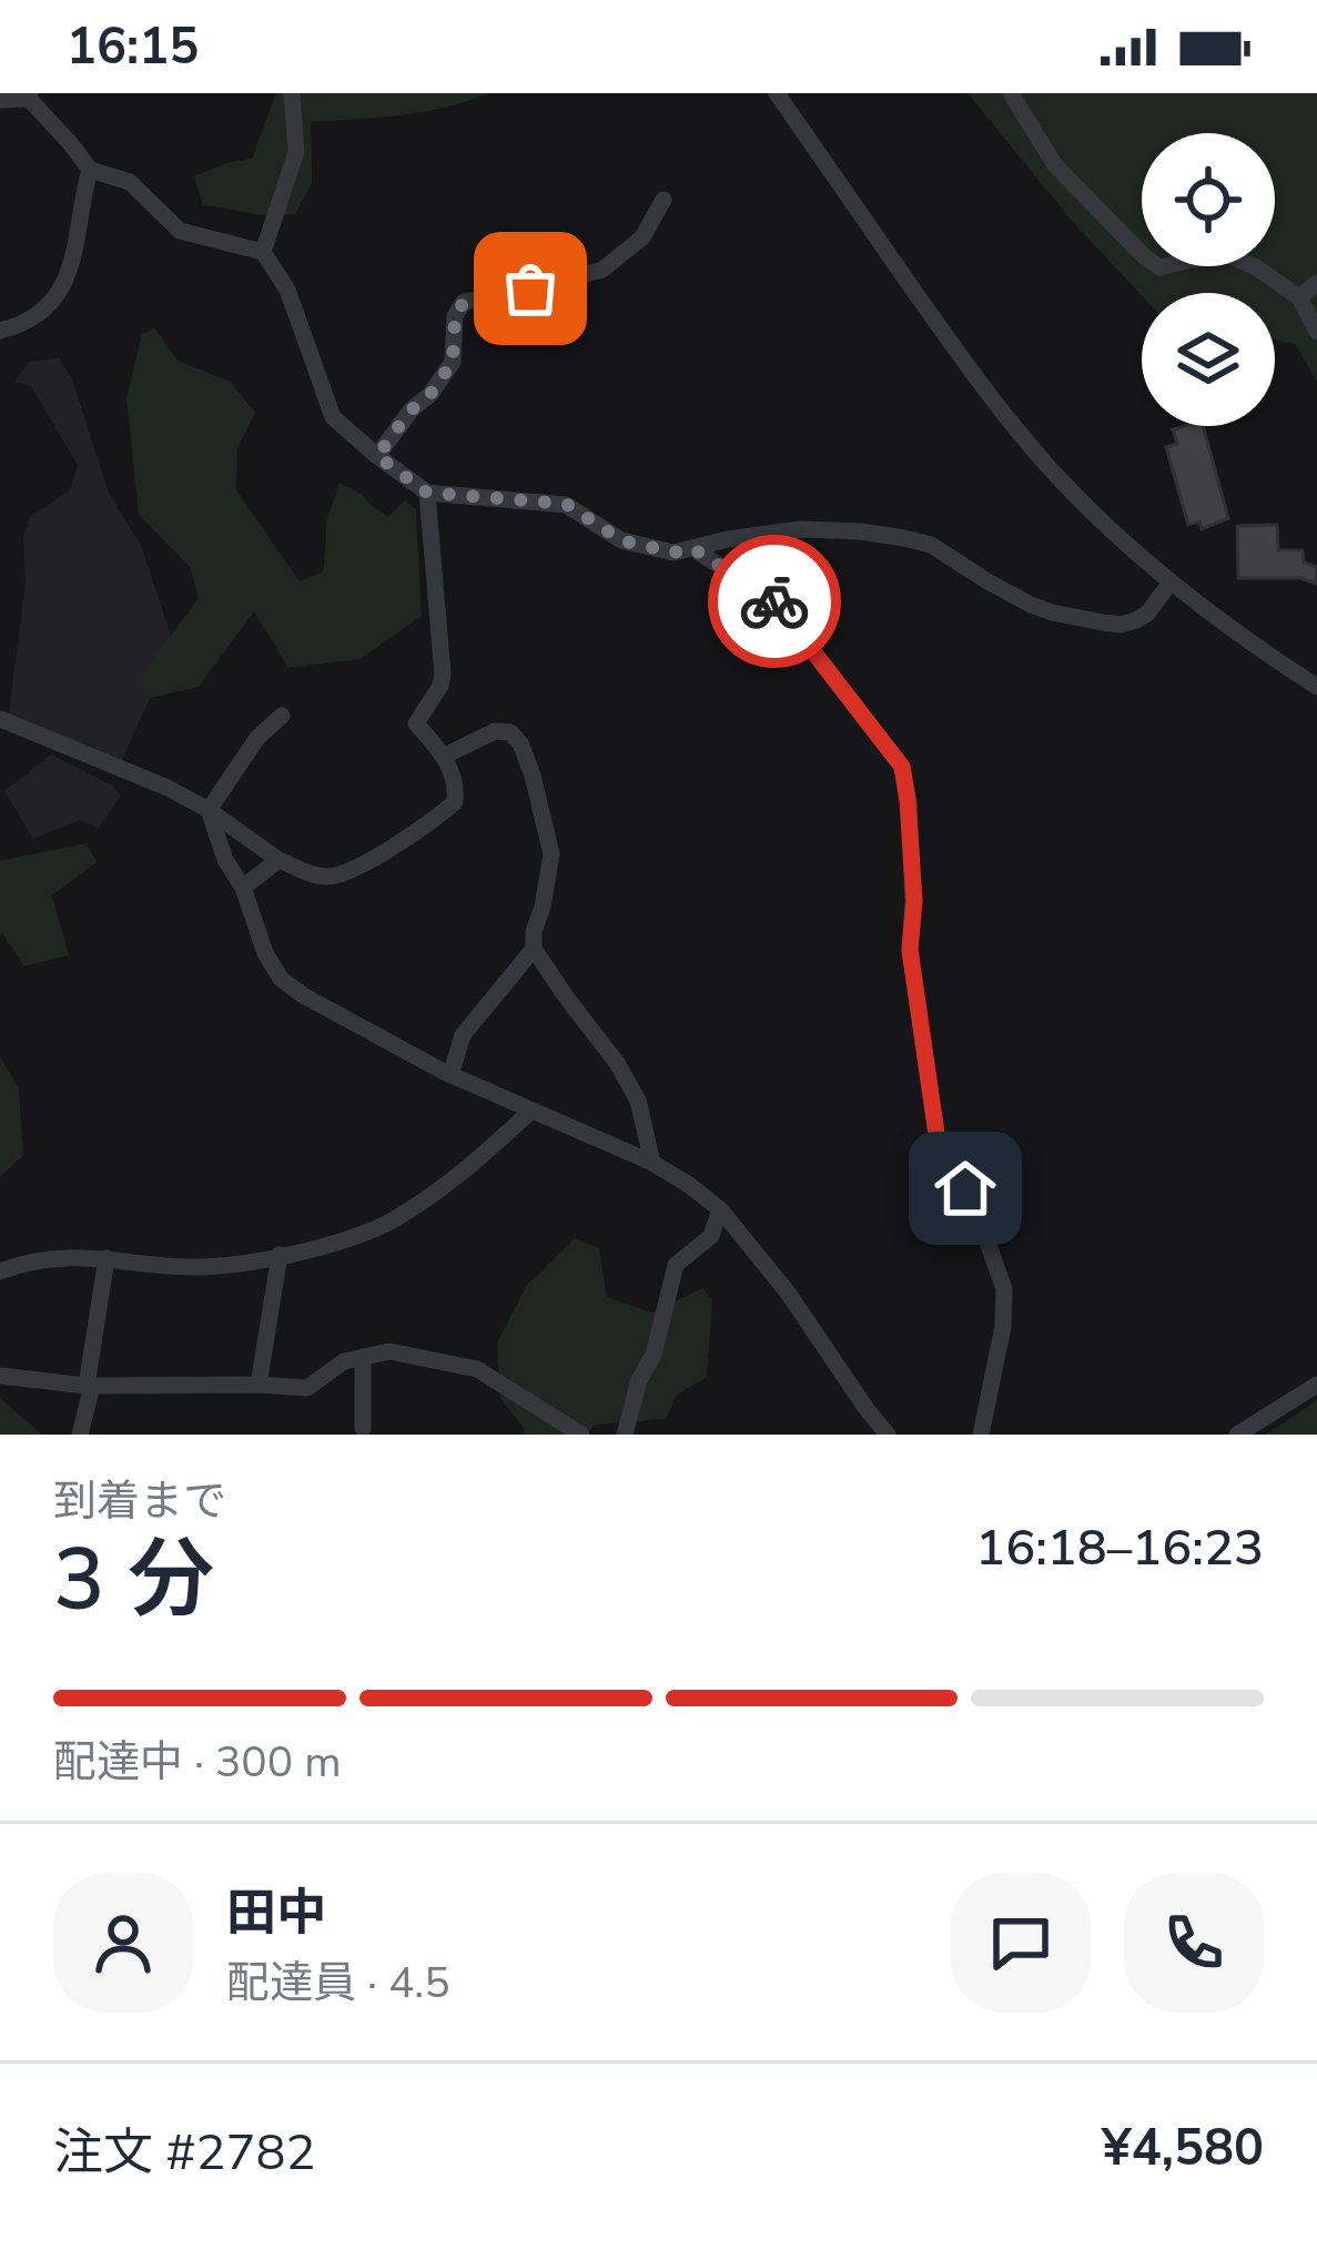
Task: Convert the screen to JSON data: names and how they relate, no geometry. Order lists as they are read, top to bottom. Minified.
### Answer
{"page":{"status":"16:15","heading":["3 分","到着まで","16:18–16:23"],"panel":["田中","配達員 · 4.5","注文 #2782","¥4,580"],"bar":"配達中 · 300 m"}}
